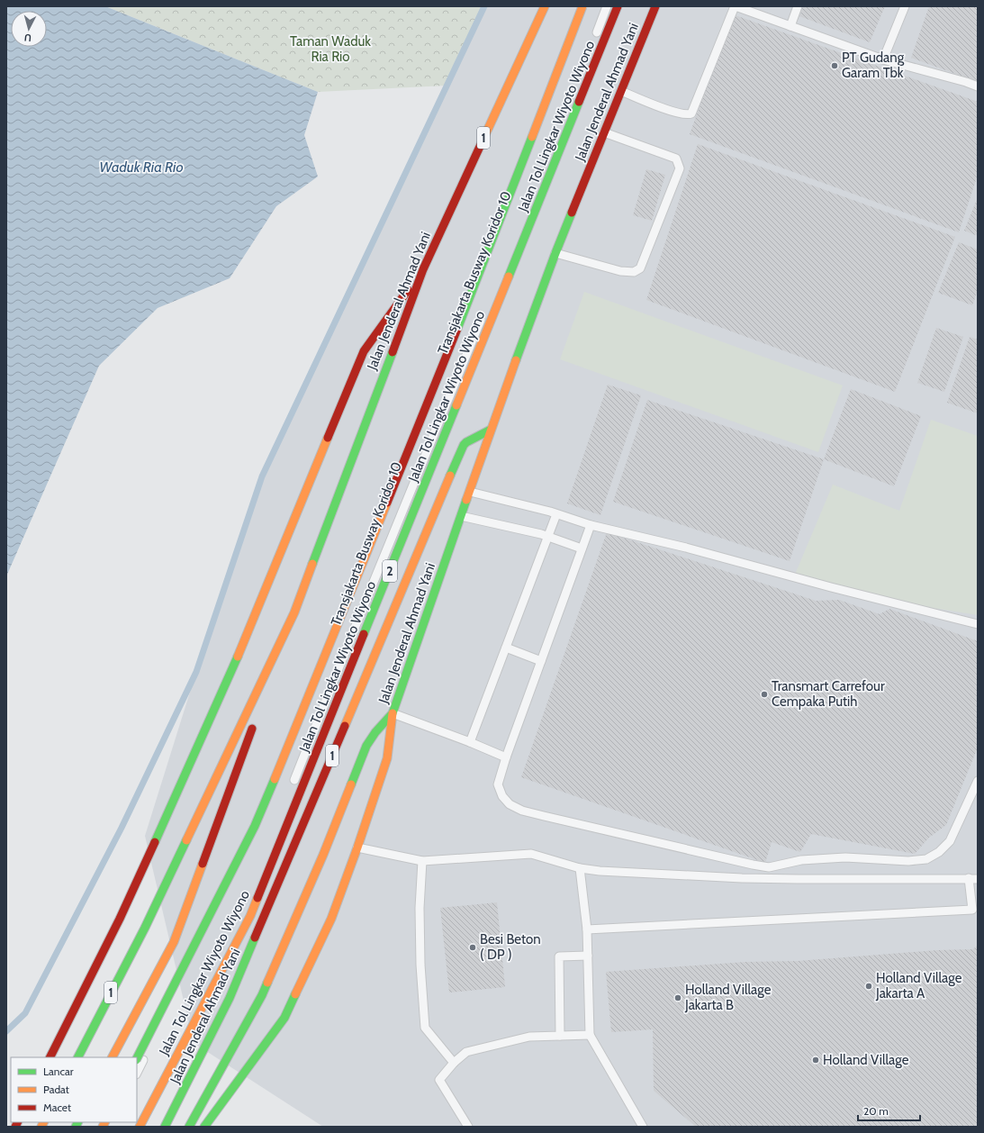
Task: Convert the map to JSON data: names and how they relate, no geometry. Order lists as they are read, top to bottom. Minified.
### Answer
{"streets":{"highway":["Jalan Jenderal Ahmad Yani","Jalan Tol Lingkar Wiyoto Wiyono","1","2"],"lane":["Transjakarta Busway Koridor 10"]},"crossings":[["Jalan Tol Lingkar Wiyoto Wiyono","Transjakarta Busway Koridor 10"]],"water":["Waduk Ria Rio"],"parks":["Taman Waduk Ria Rio"],"places":["PT Gudang Garam Tbk","Transmart Carrefour Cempaka Putih","Besi Beton ( DP )","Holland Village Jakarta A","Holland Village Jakarta B","Holland Village"],"legend":["Lancar","Padat","Macet"],"scale_bar":"20 m","north":"bottom"}
